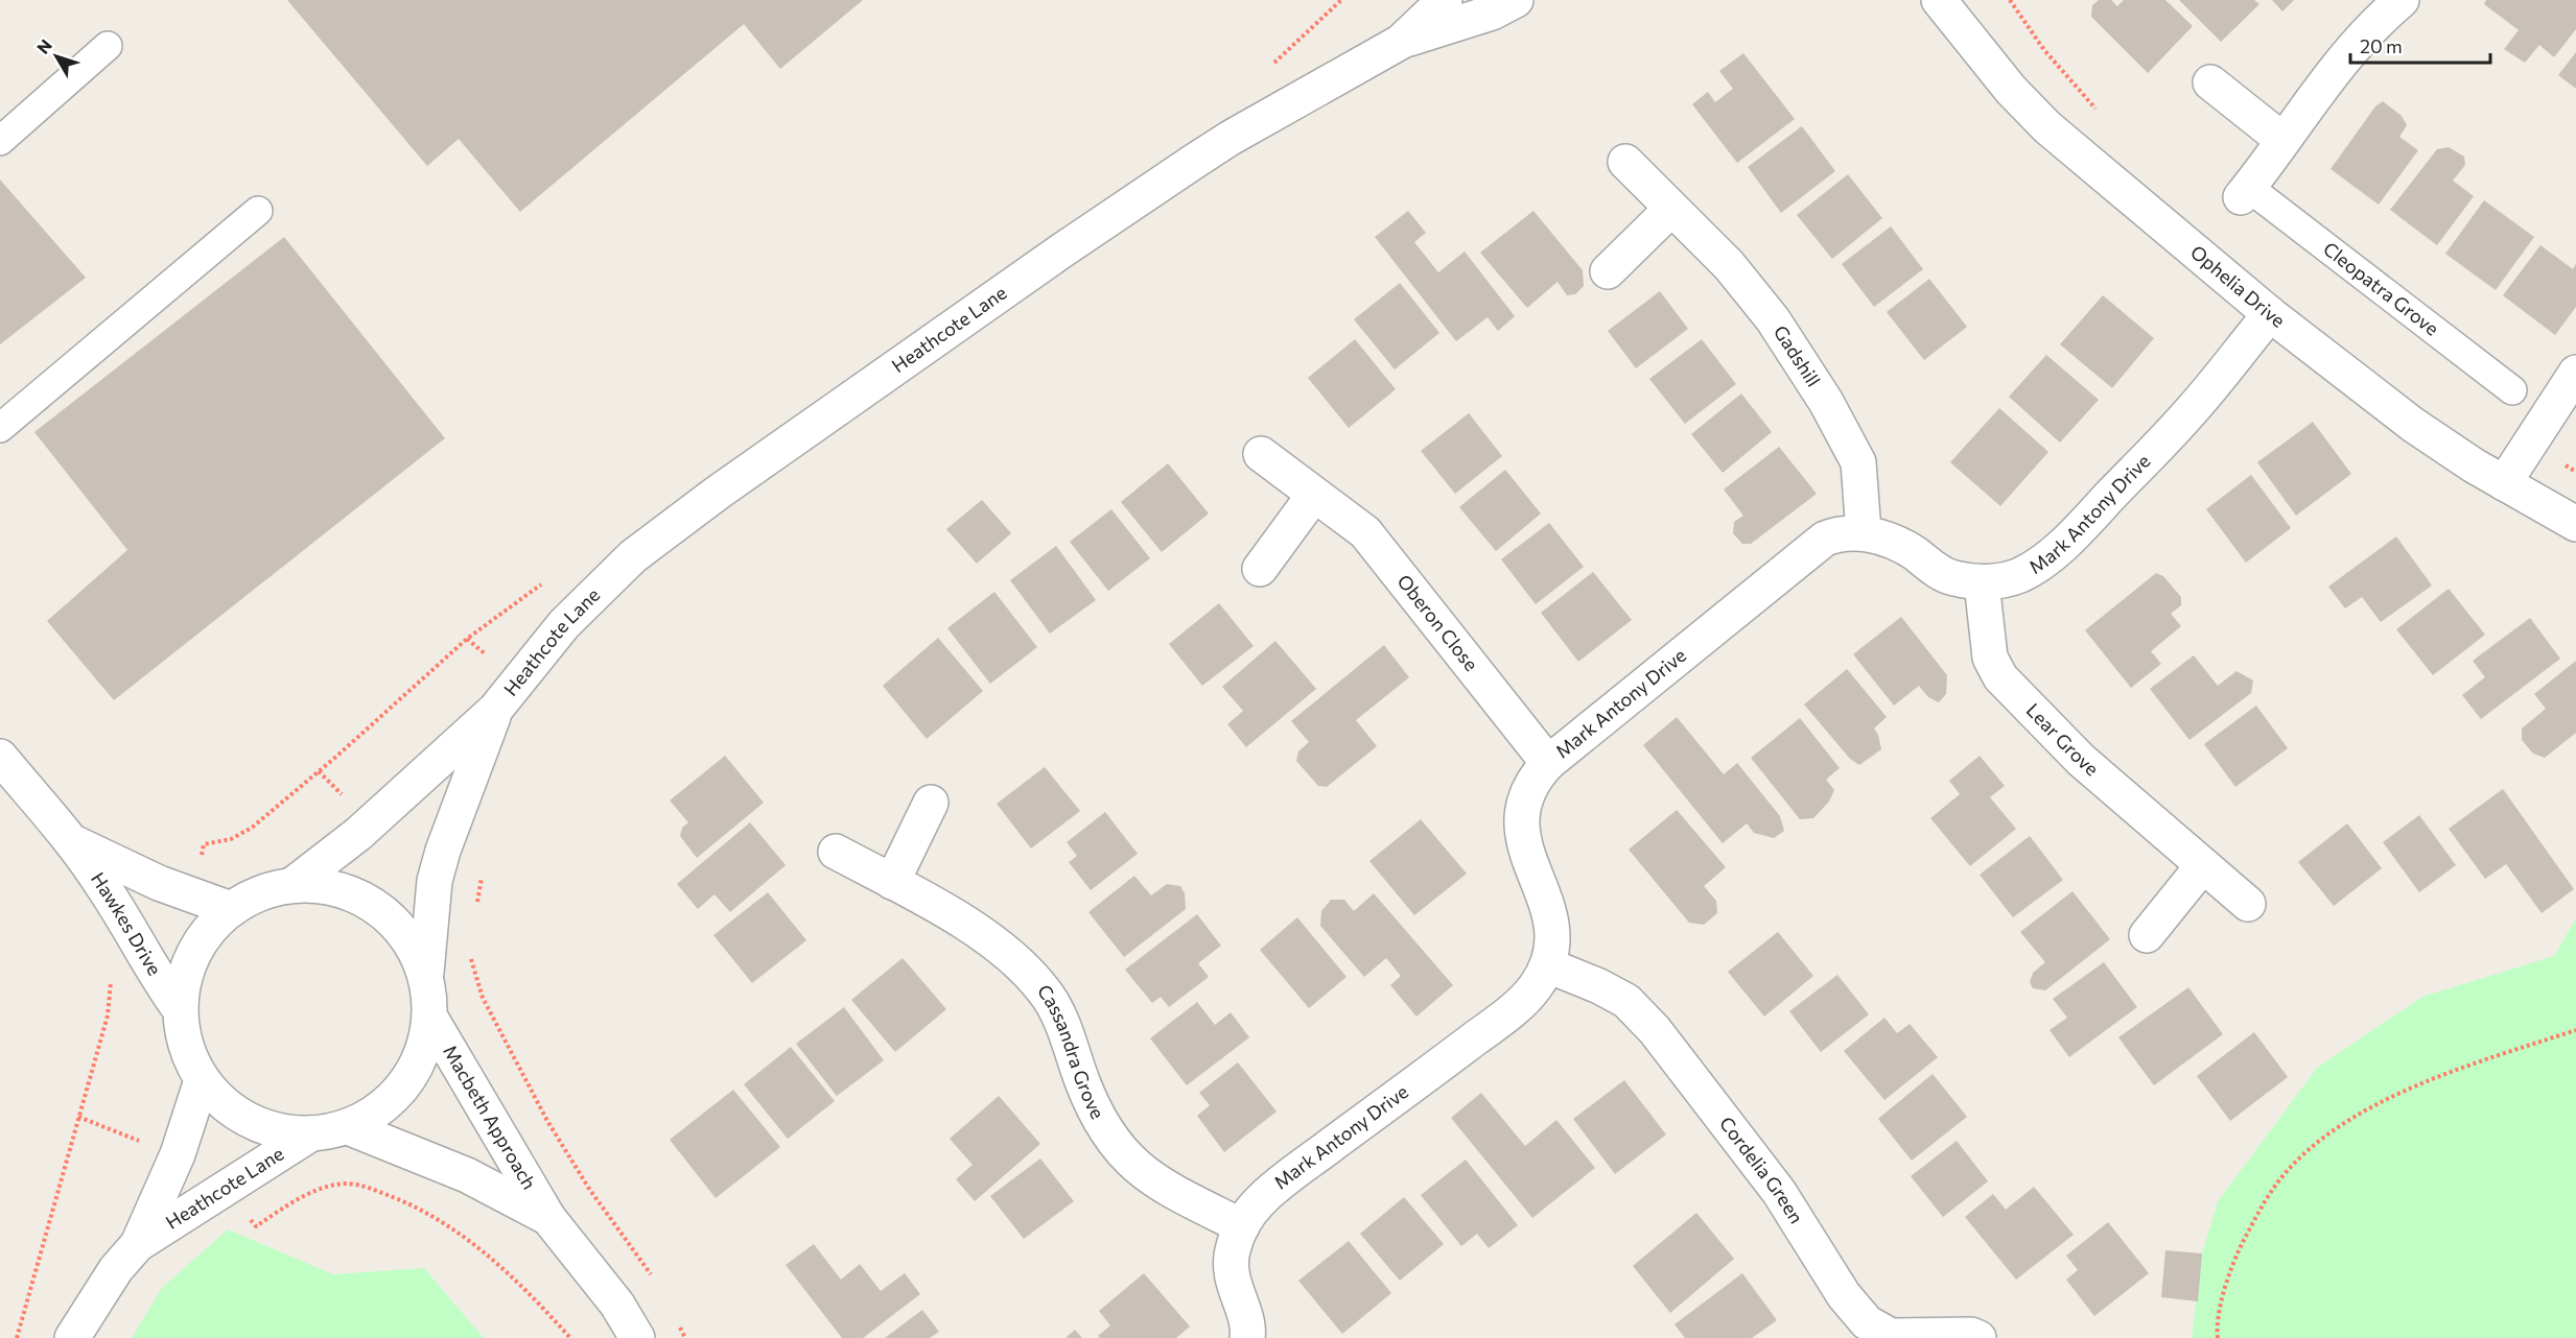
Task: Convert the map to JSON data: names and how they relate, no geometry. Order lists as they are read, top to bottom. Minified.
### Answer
{"streets":{"street":["Ophelia Drive","Cleopatra Grove","Heathcote Lane","Gadshill","Mark Antony Drive","Oberon Close","Lear Grove","Hawkes Drive","Cassandra Grove","Macbeth Approach","Cordelia Green"]},"crossings":[["Ophelia Drive","Mark Antony Drive"],["Gadshill","Mark Antony Drive"],["Mark Antony Drive","Oberon Close"],["Mark Antony Drive","Lear Grove"],["Mark Antony Drive","Cassandra Grove"],["Mark Antony Drive","Cordelia Green"]],"scale_bar":"20 m","north":"top left"}
